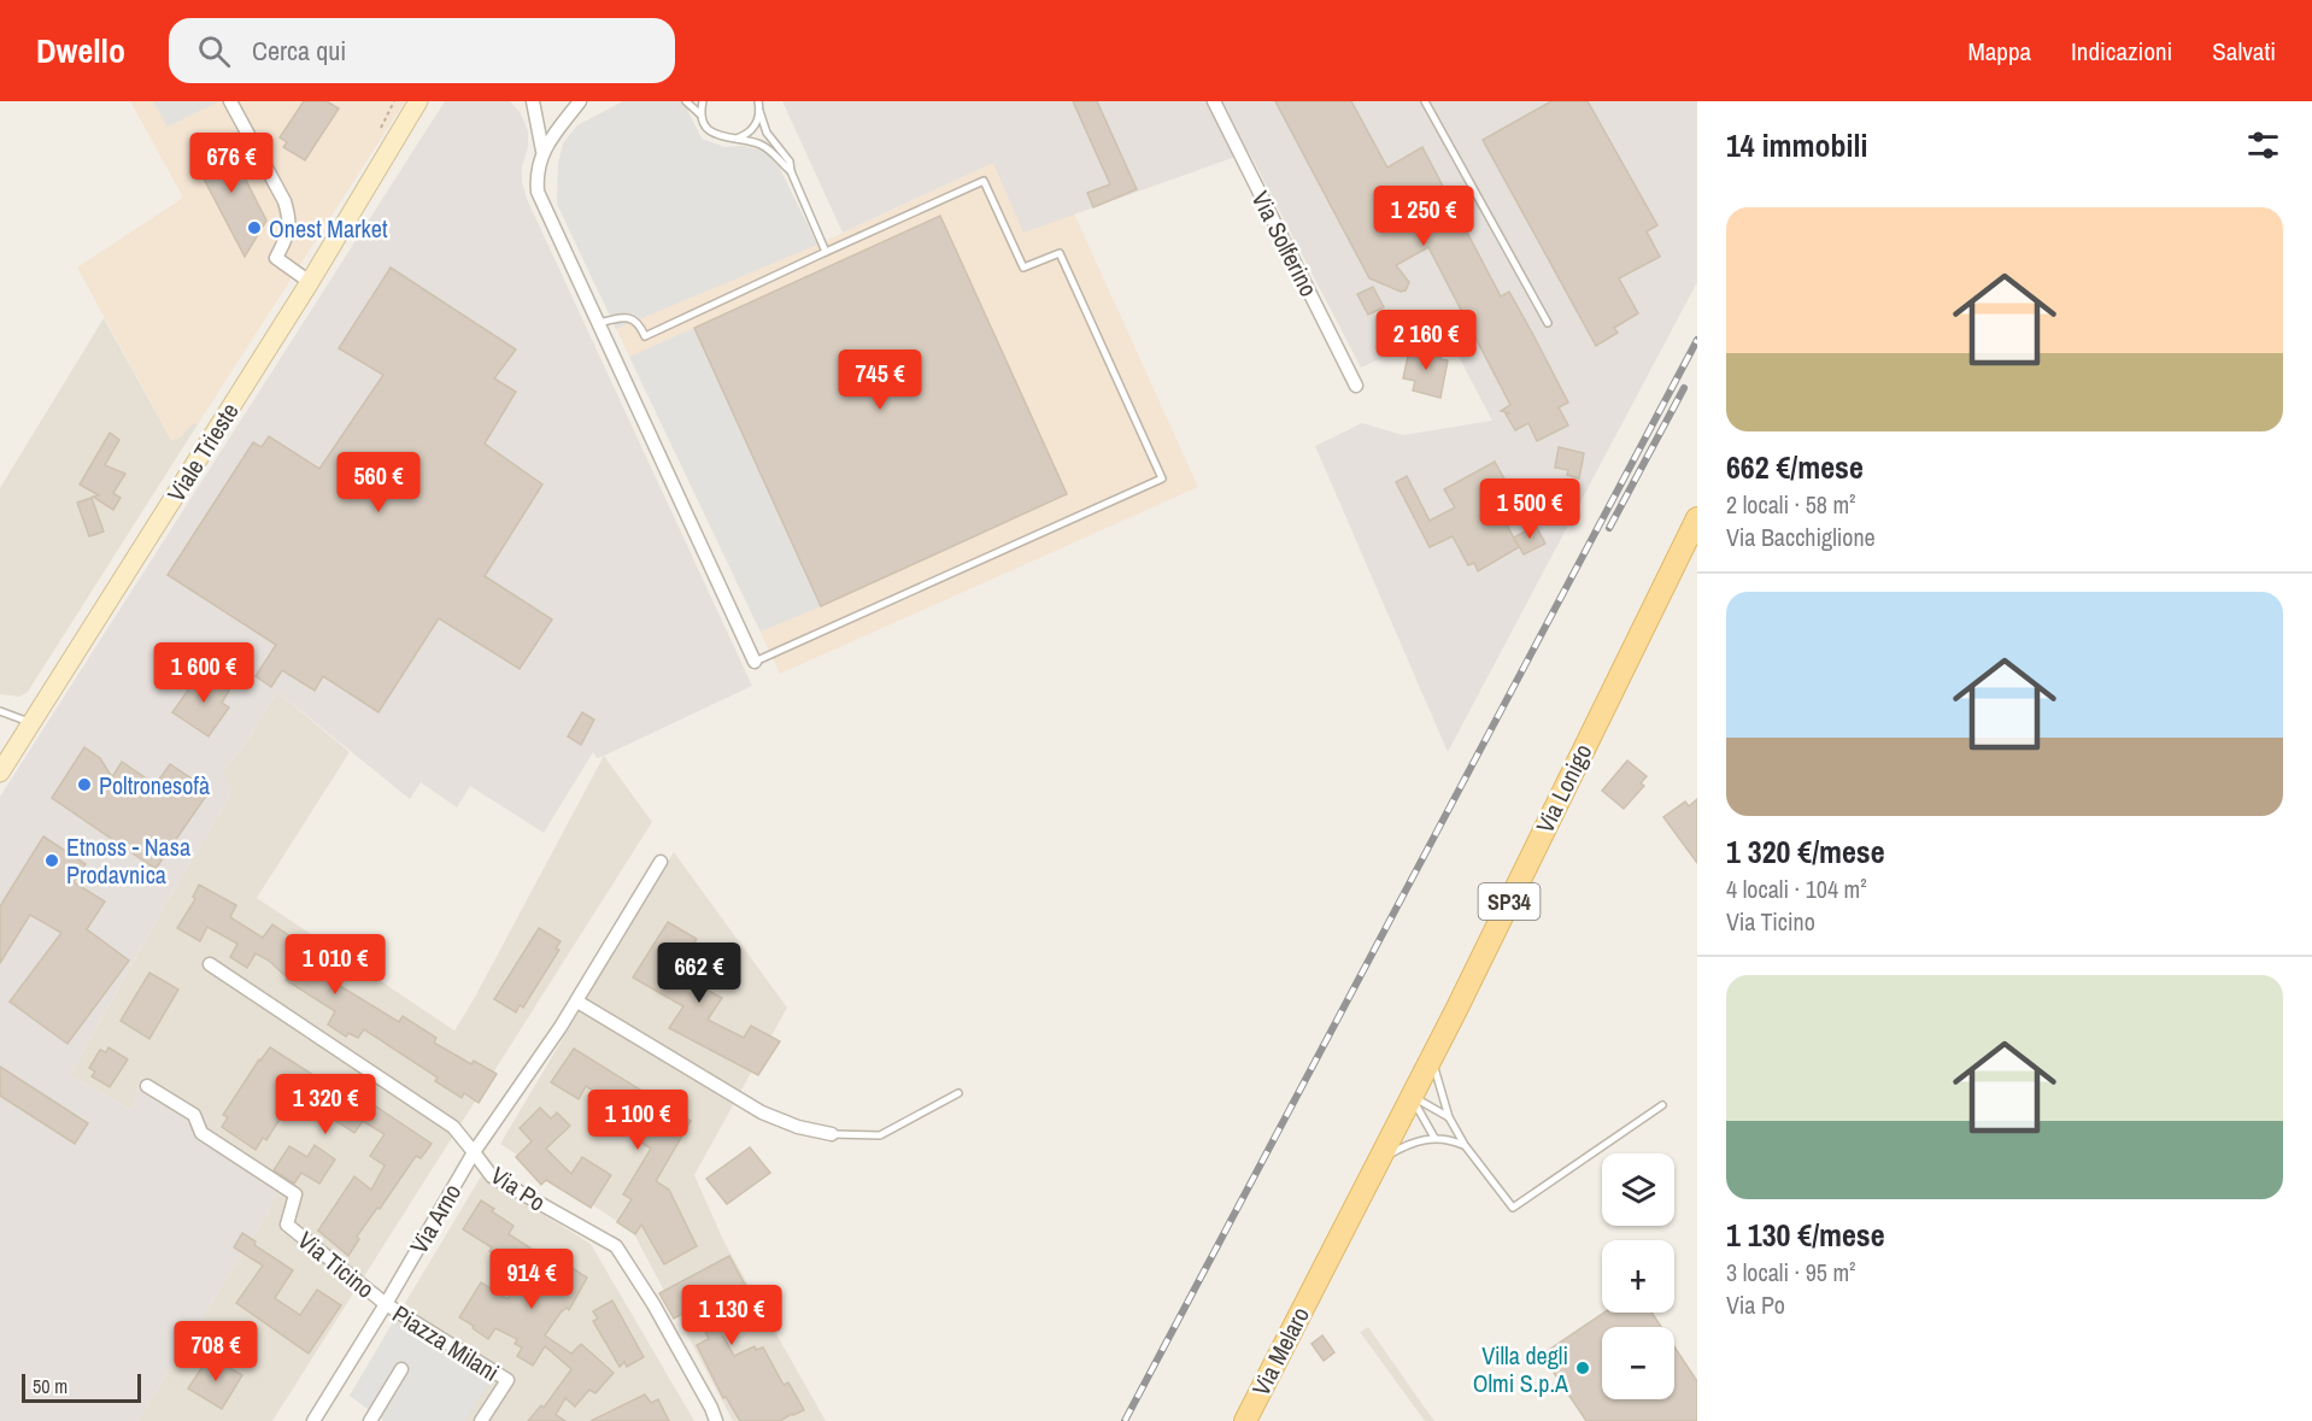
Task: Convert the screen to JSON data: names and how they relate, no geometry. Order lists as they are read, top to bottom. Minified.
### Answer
{"streets":{"main road":["Viale Trieste","Via Lonigo","SP34","Via Melaro"],"street":["Via Solferino","Via Po","Via Arno","Via Ticino","Piazza Milani"]},"crossings":[["Via Lonigo","Via Melaro"],["Via Po","Via Arno"],["Via Arno","Via Ticino"],["Via Arno","Piazza Milani"],["Via Ticino","Piazza Milani"]],"places":["Onest Market","Poltronesofà","Etnoss - Nasa Prodavnica","Villa degli Olmi S.p.A"],"scale_bar":"50 m","page":{"header":"Dwello","search":"Cerca qui","nav":["Mappa","Indicazioni","Salvati"],"heading":"14 immobili","price":["676 €","1 250 €","2 160 €","745 €","560 €","1 500 €","1 600 €","1 010 €","662 €","1 320 €","1 100 €","914 €","1 130 €","708 €"],"list":[{"name":"662 €/mese","note":"2 locali · 58 m² · Via Bacchiglione"},{"name":"1 320 €/mese","note":"4 locali · 104 m² · Via Ticino"},{"name":"1 130 €/mese","note":"3 locali · 95 m² · Via Po"}],"map_buttons":["+","−"],"scale":"50 m"}}
